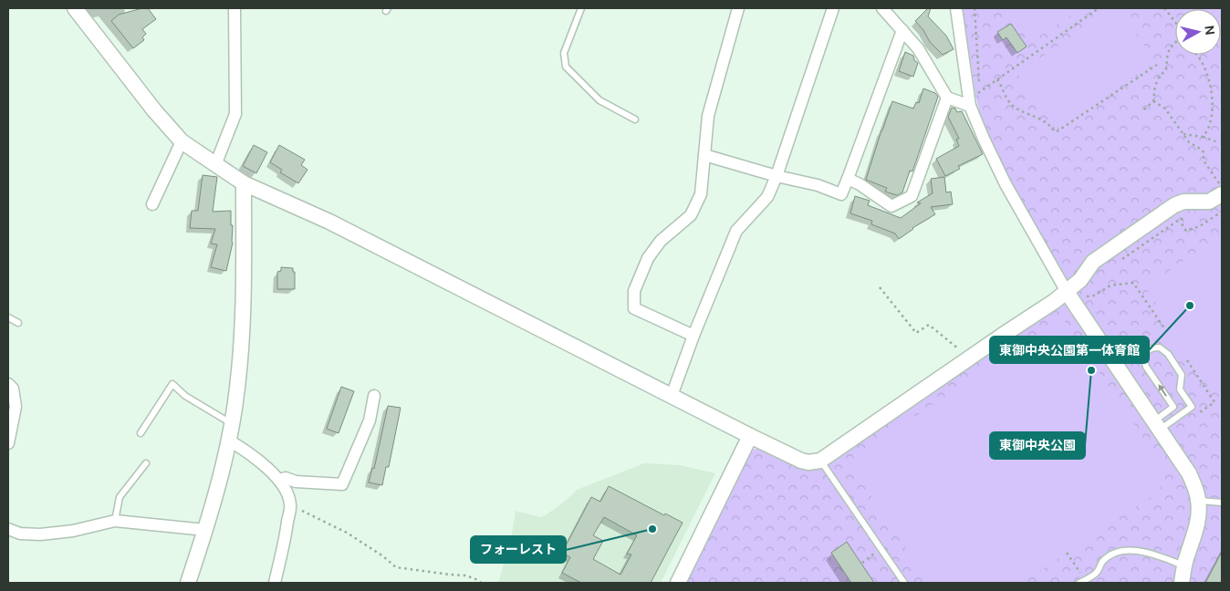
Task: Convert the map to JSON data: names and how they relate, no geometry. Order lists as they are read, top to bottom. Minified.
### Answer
{"places":["東御中央公園第一体育館","東御中央公園","フォーレスト"],"north":"right"}
